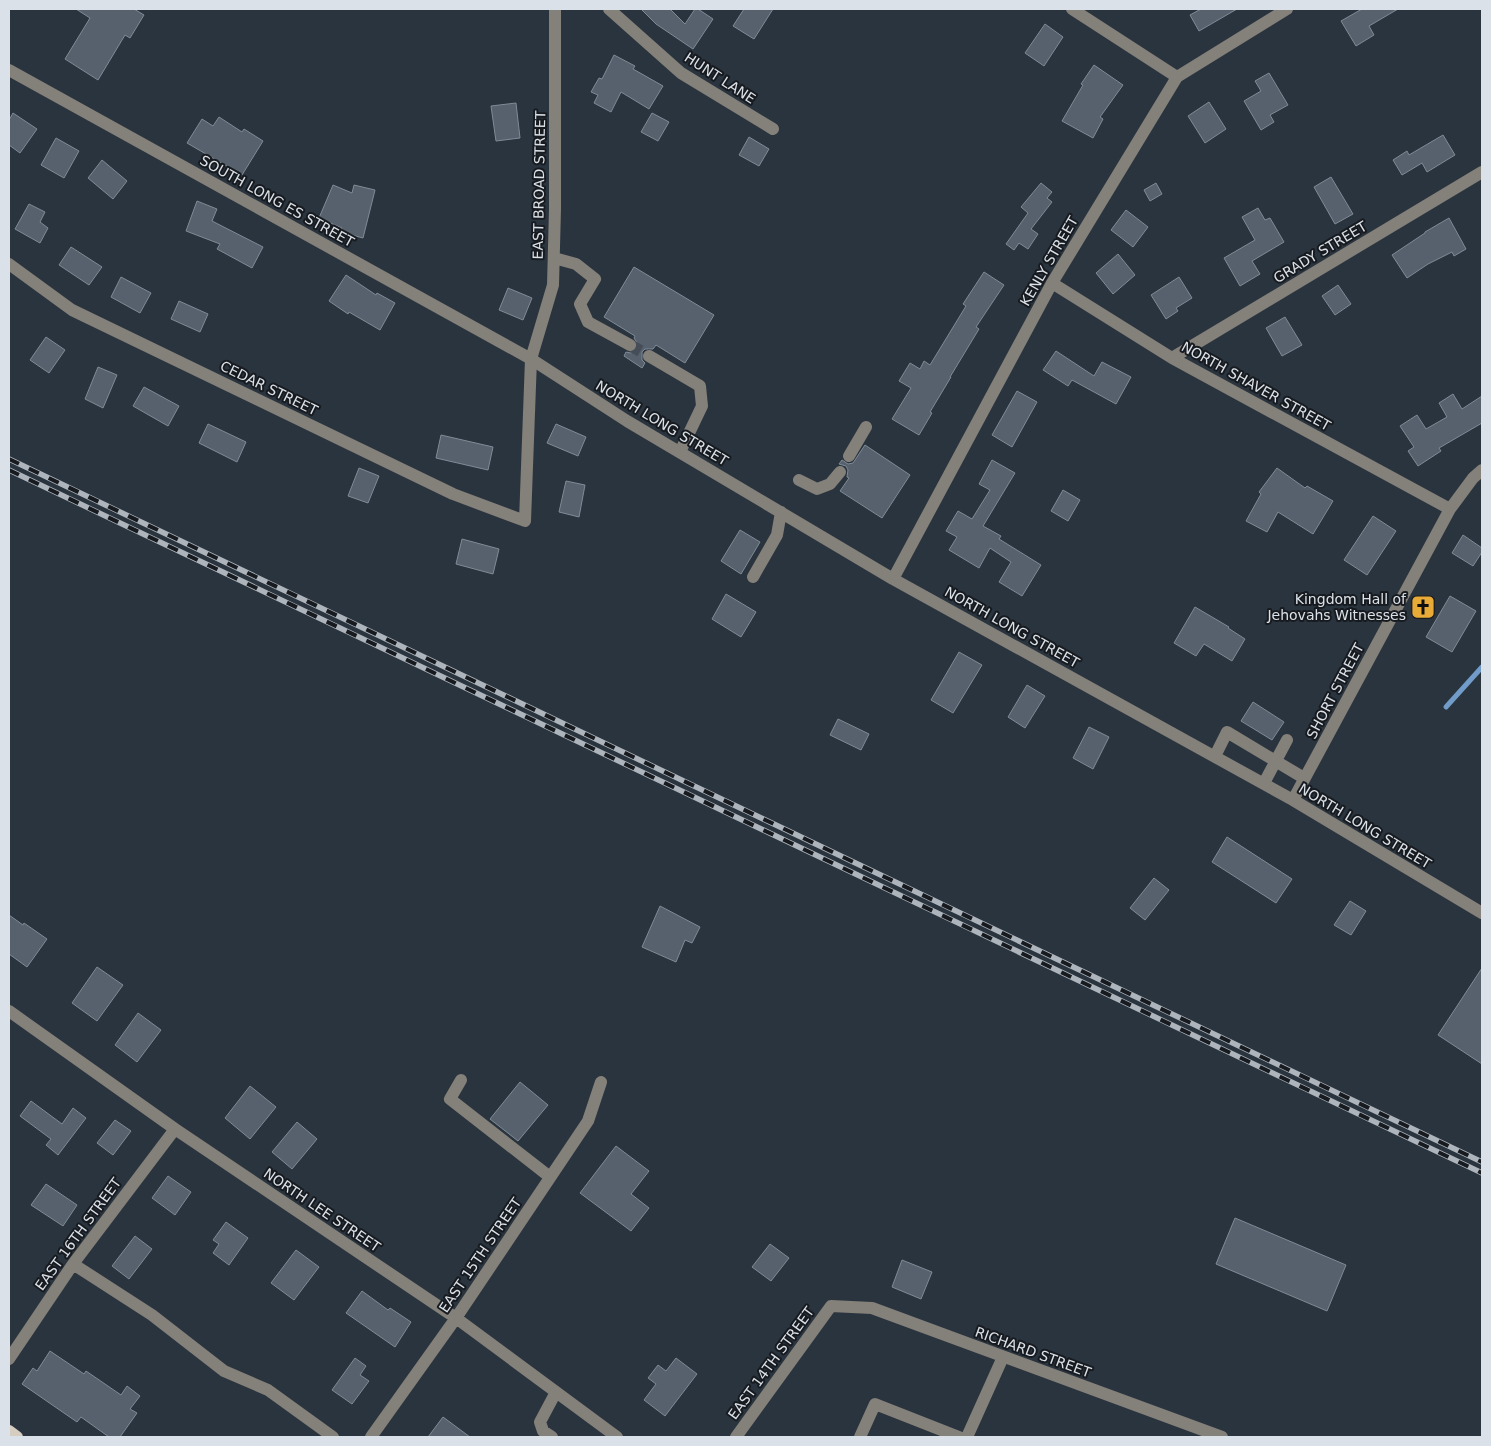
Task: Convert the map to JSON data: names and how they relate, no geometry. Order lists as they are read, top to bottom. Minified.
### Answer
{"streets":{"street":["HUNT LANE","EAST BROAD STREET","SOUTH LONG ES STREET","GRADY STREET","KENLY STREET","NORTH SHAVER STREET","CEDAR STREET","NORTH LONG STREET","SHORT STREET","NORTH LEE STREET","EAST 16TH STREET","EAST 15TH STREET","RICHARD STREET","EAST 14TH STREET"]},"crossings":[["EAST BROAD STREET","SOUTH LONG ES STREET"],["EAST BROAD STREET","CEDAR STREET"],["EAST BROAD STREET","NORTH LONG STREET"],["SOUTH LONG ES STREET","NORTH LONG STREET"],["GRADY STREET","NORTH SHAVER STREET"],["KENLY STREET","NORTH SHAVER STREET"],["KENLY STREET","NORTH LONG STREET"],["NORTH SHAVER STREET","SHORT STREET"],["NORTH LONG STREET","SHORT STREET"],["NORTH LEE STREET","EAST 16TH STREET"],["NORTH LEE STREET","EAST 15TH STREET"],["RICHARD STREET","EAST 14TH STREET"]],"places":{"church":["Kingdom Hall of Jehovahs Witnesses"]}}
